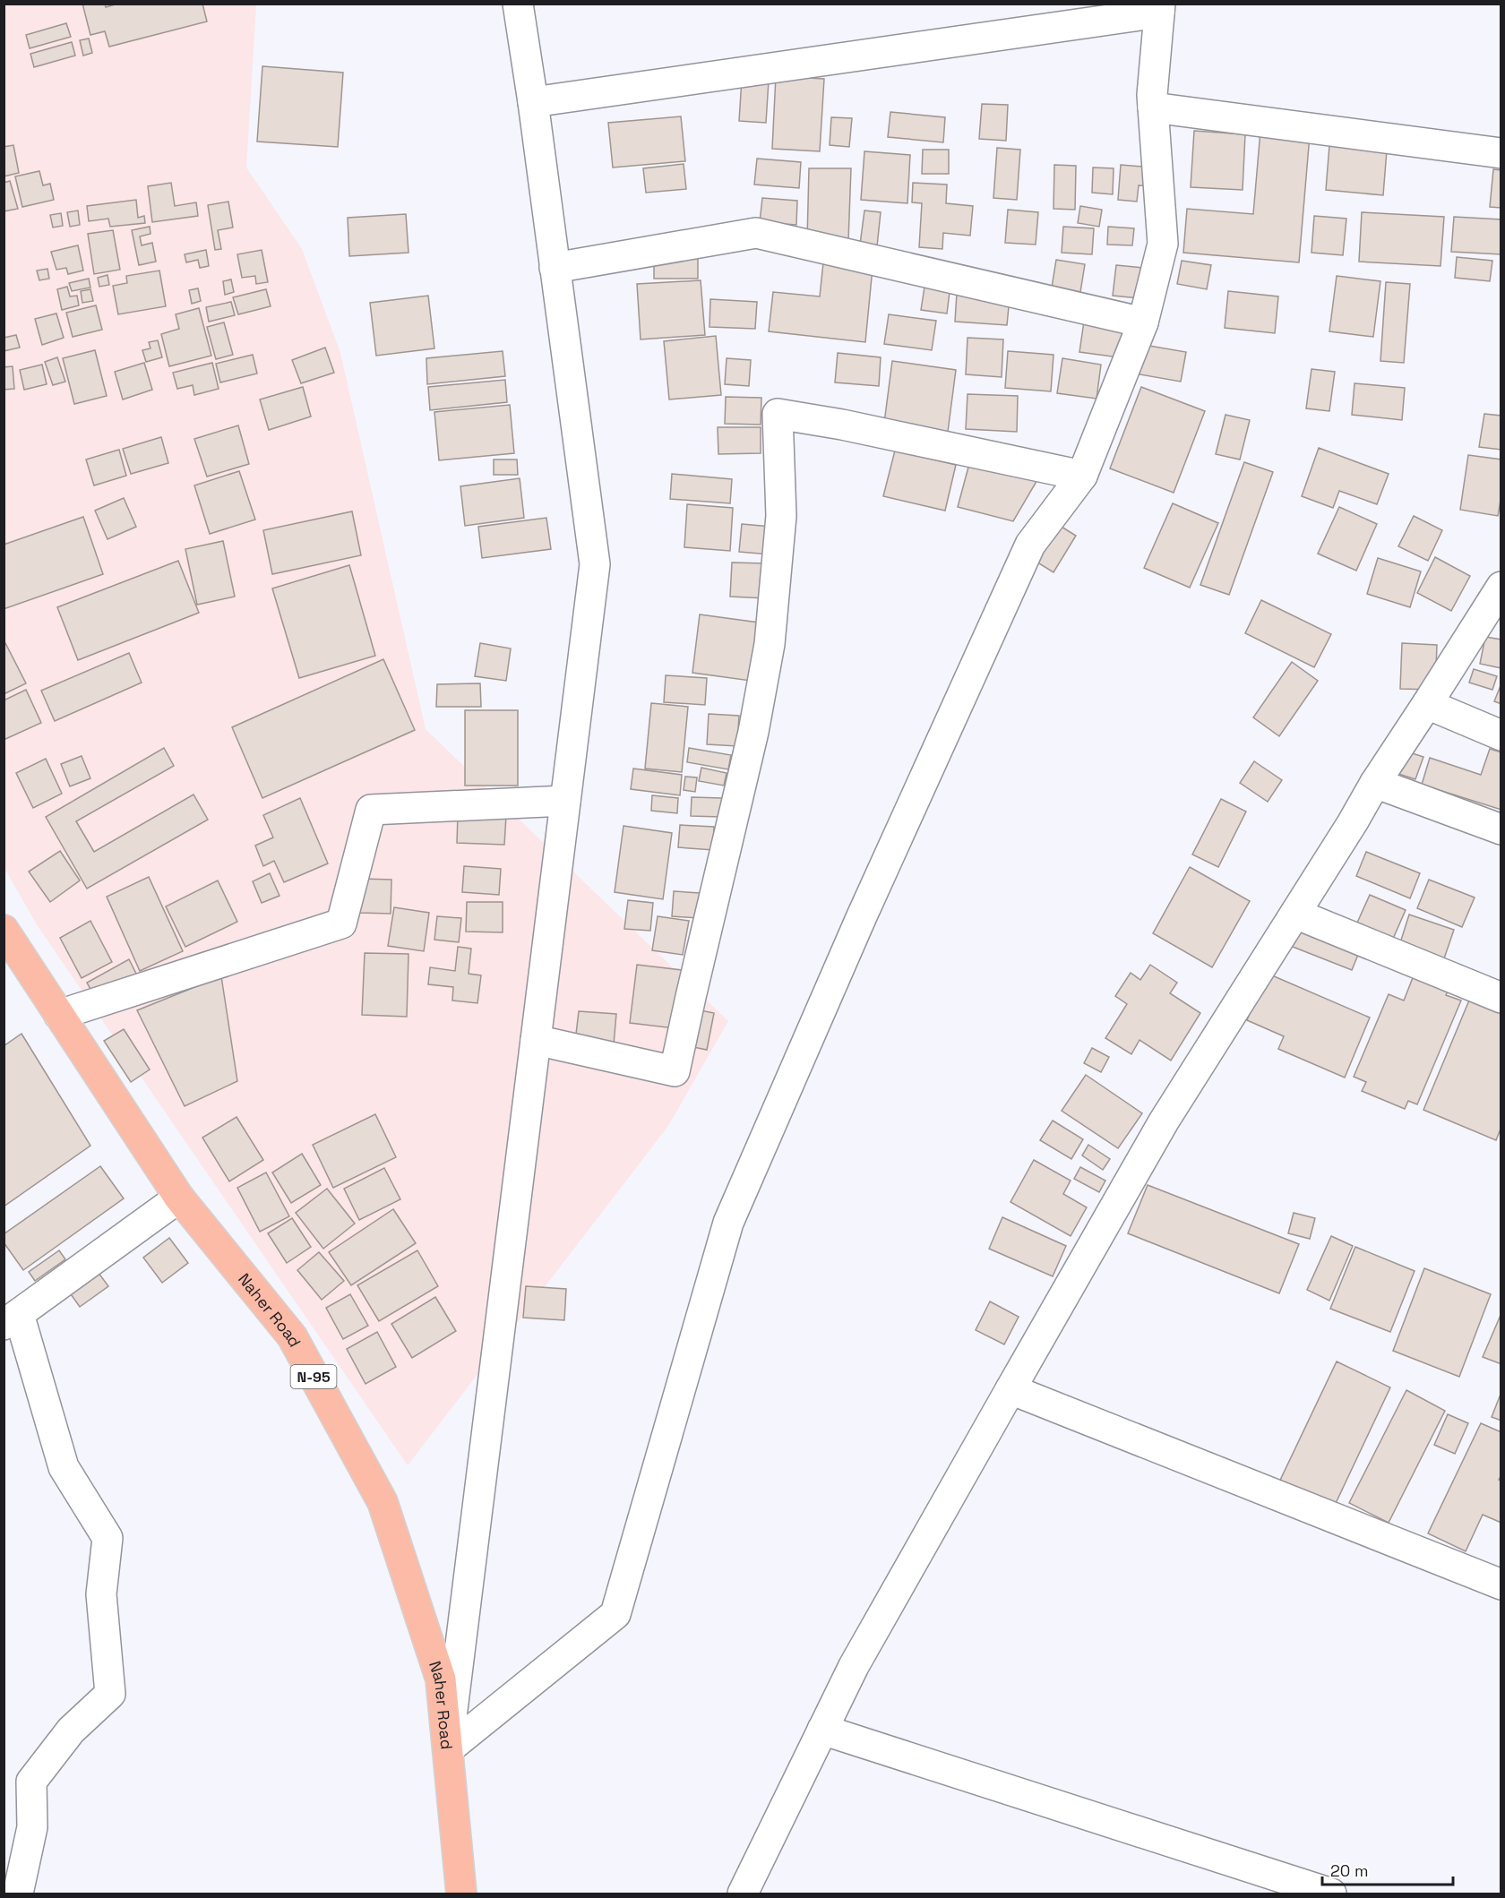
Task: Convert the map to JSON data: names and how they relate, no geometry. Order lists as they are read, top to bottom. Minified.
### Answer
{"streets":{"main road":["Naher Road","N-95"]},"scale_bar":"20 m"}
